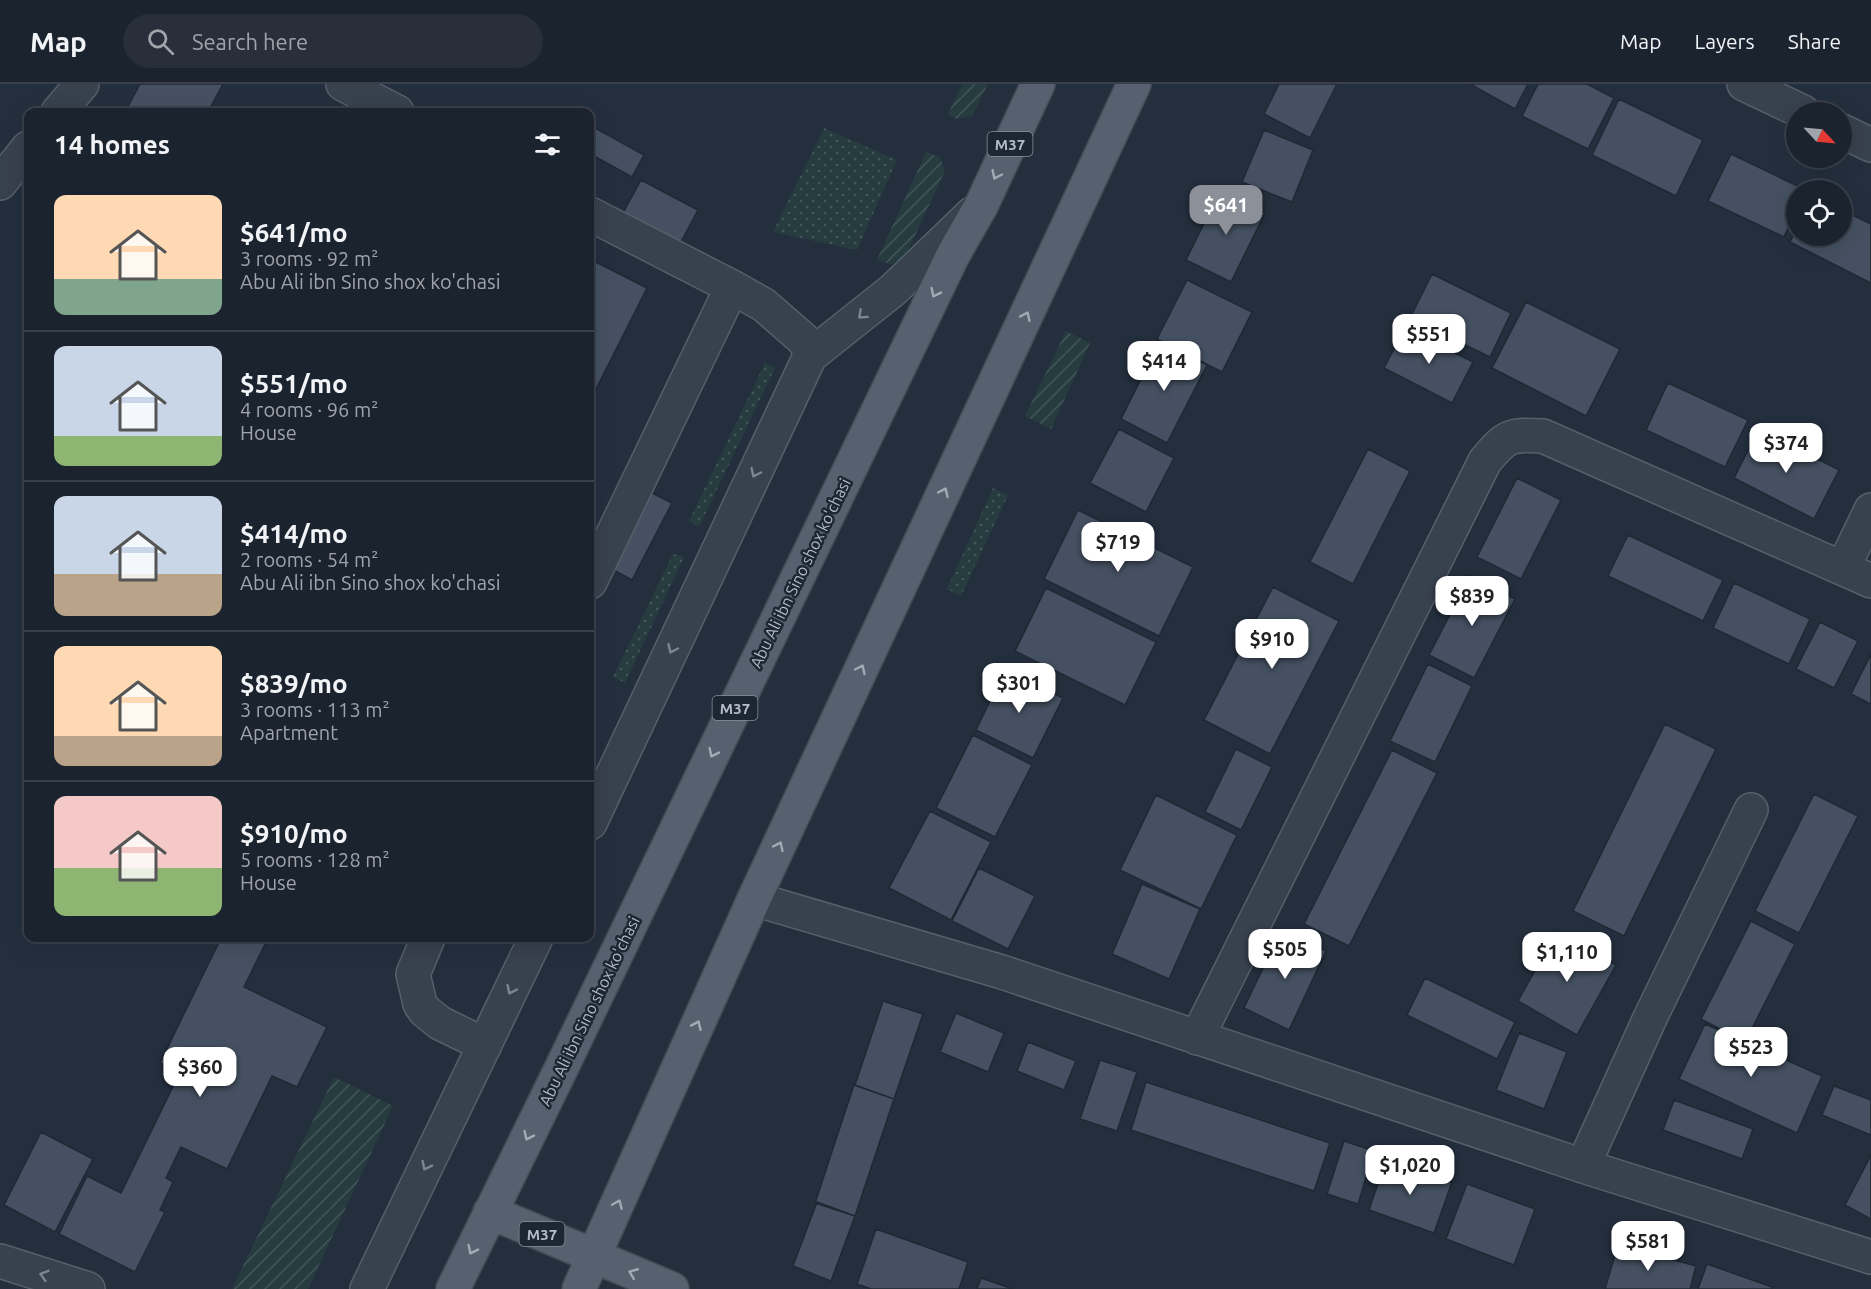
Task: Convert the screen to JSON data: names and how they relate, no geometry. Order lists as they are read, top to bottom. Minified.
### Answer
{"streets":{"main road":["M37","Abu Ali ibn Sino shox ko'chasi"]},"crossings":[["M37","Abu Ali ibn Sino shox ko'chasi"]],"north":"bottom right","page":{"header":"Map","search":"Search here","nav":["Map","Layers","Share"],"heading":"14 homes","list":[{"name":"$641/mo","note":"3 rooms · 92 m² · Abu Ali ibn Sino shox ko'chasi"},{"name":"$551/mo","note":"4 rooms · 96 m² · House"},{"name":"$414/mo","note":"2 rooms · 54 m² · Abu Ali ibn Sino shox ko'chasi"},{"name":"$839/mo","note":"3 rooms · 113 m² · Apartment"},{"name":"$910/mo","note":"5 rooms · 128 m² · House"}],"price":["$641","$551","$414","$374","$719","$839","$910","$301","$505","$1,110","$523","$360","$1,020","$581"]}}
